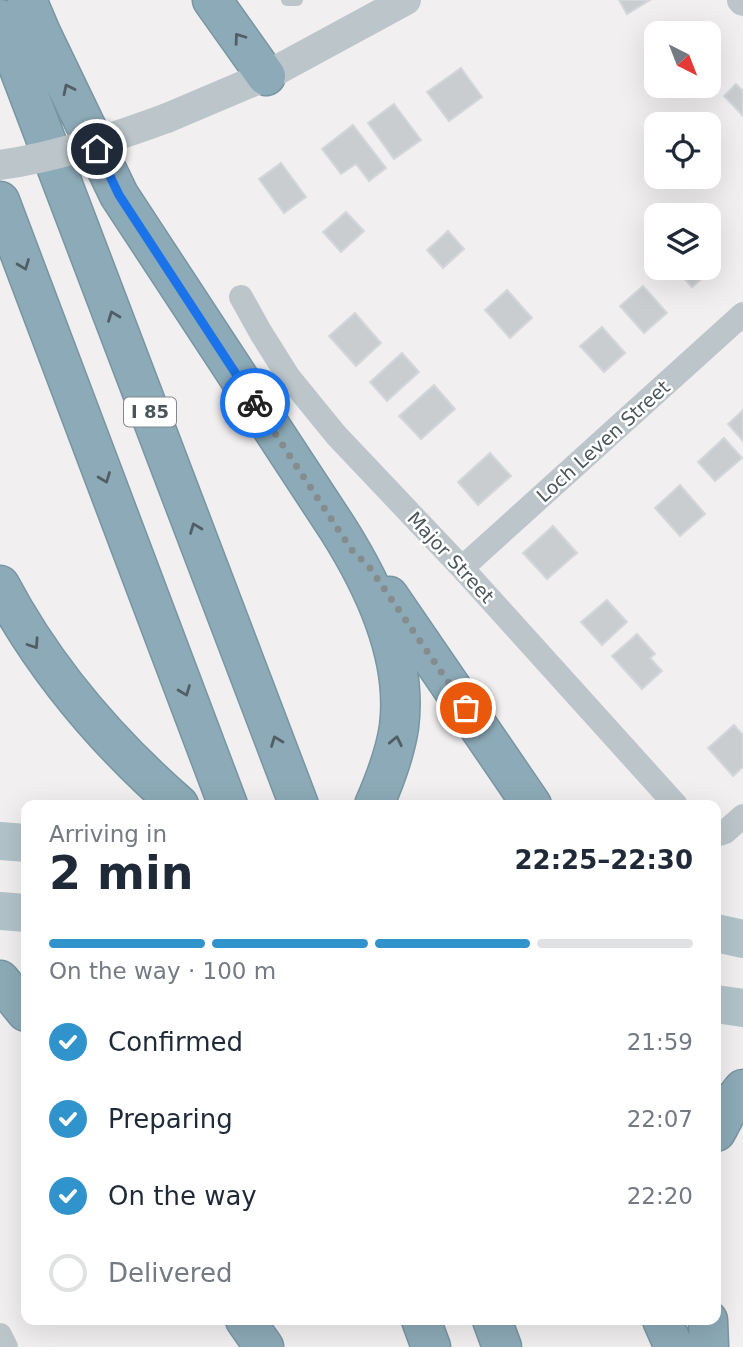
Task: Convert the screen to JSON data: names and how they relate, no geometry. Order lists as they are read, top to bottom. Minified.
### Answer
{"streets":{"highway":["I 85"],"street":["Loch Leven Street","Major Street"]},"crossings":[["Loch Leven Street","Major Street"]],"north":"bottom right","page":{"heading":["2 min","Arriving in","22:25–22:30"],"bar":"On the way · 100 m","list":[["Confirmed","21:59"],["Preparing","22:07"],["On the way","22:20"],"Delivered"]}}
